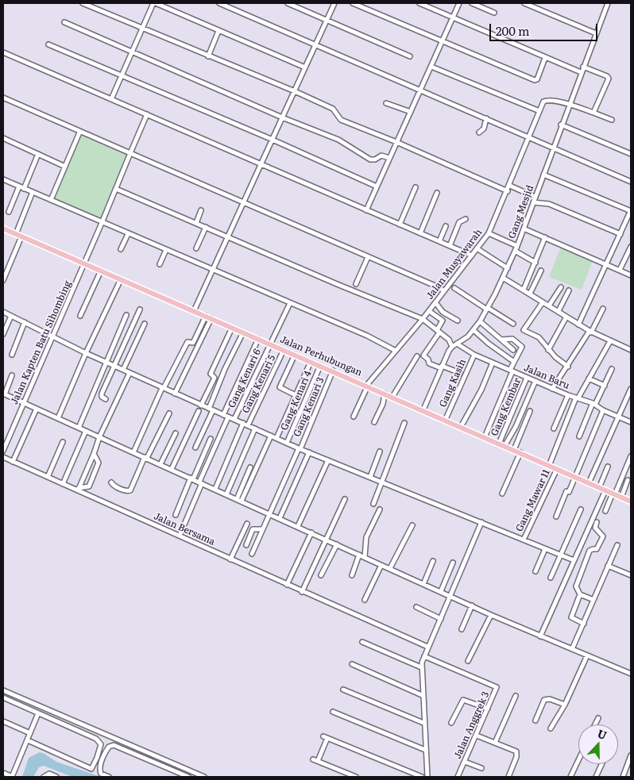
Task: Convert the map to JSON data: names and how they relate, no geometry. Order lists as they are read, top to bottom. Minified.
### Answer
{"streets":{"main road":["Jalan Perhubungan"],"street":["Gang Mesjid","Jalan Musyawarah","Jalan Kapten Batu Sihombing","Jalan Baru","Gang Kenari 6","Gang Kasih","Gang Kenari 5","Gang Kenari 4","Gang Kenari 3","Gang Kembar","Gang Mawar 11","Jalan Bersama","Jalan Anggrek 3"]},"crossings":[["Gang Mesjid","Jalan Perhubungan"],["Gang Mesjid","Jalan Baru"],["Jalan Musyawarah","Jalan Perhubungan"],["Jalan Kapten Batu Sihombing","Jalan Perhubungan"],["Jalan Perhubungan","Gang Kenari 6"],["Jalan Perhubungan","Gang Kasih"],["Jalan Perhubungan","Gang Kenari 5"],["Jalan Perhubungan","Gang Kenari 4"],["Jalan Perhubungan","Gang Kenari 3"],["Jalan Perhubungan","Gang Kembar"],["Jalan Perhubungan","Gang Mawar 11"],["Jalan Baru","Gang Kasih"],["Jalan Baru","Gang Kembar"]],"scale_bar":"200 m","north":"top"}
